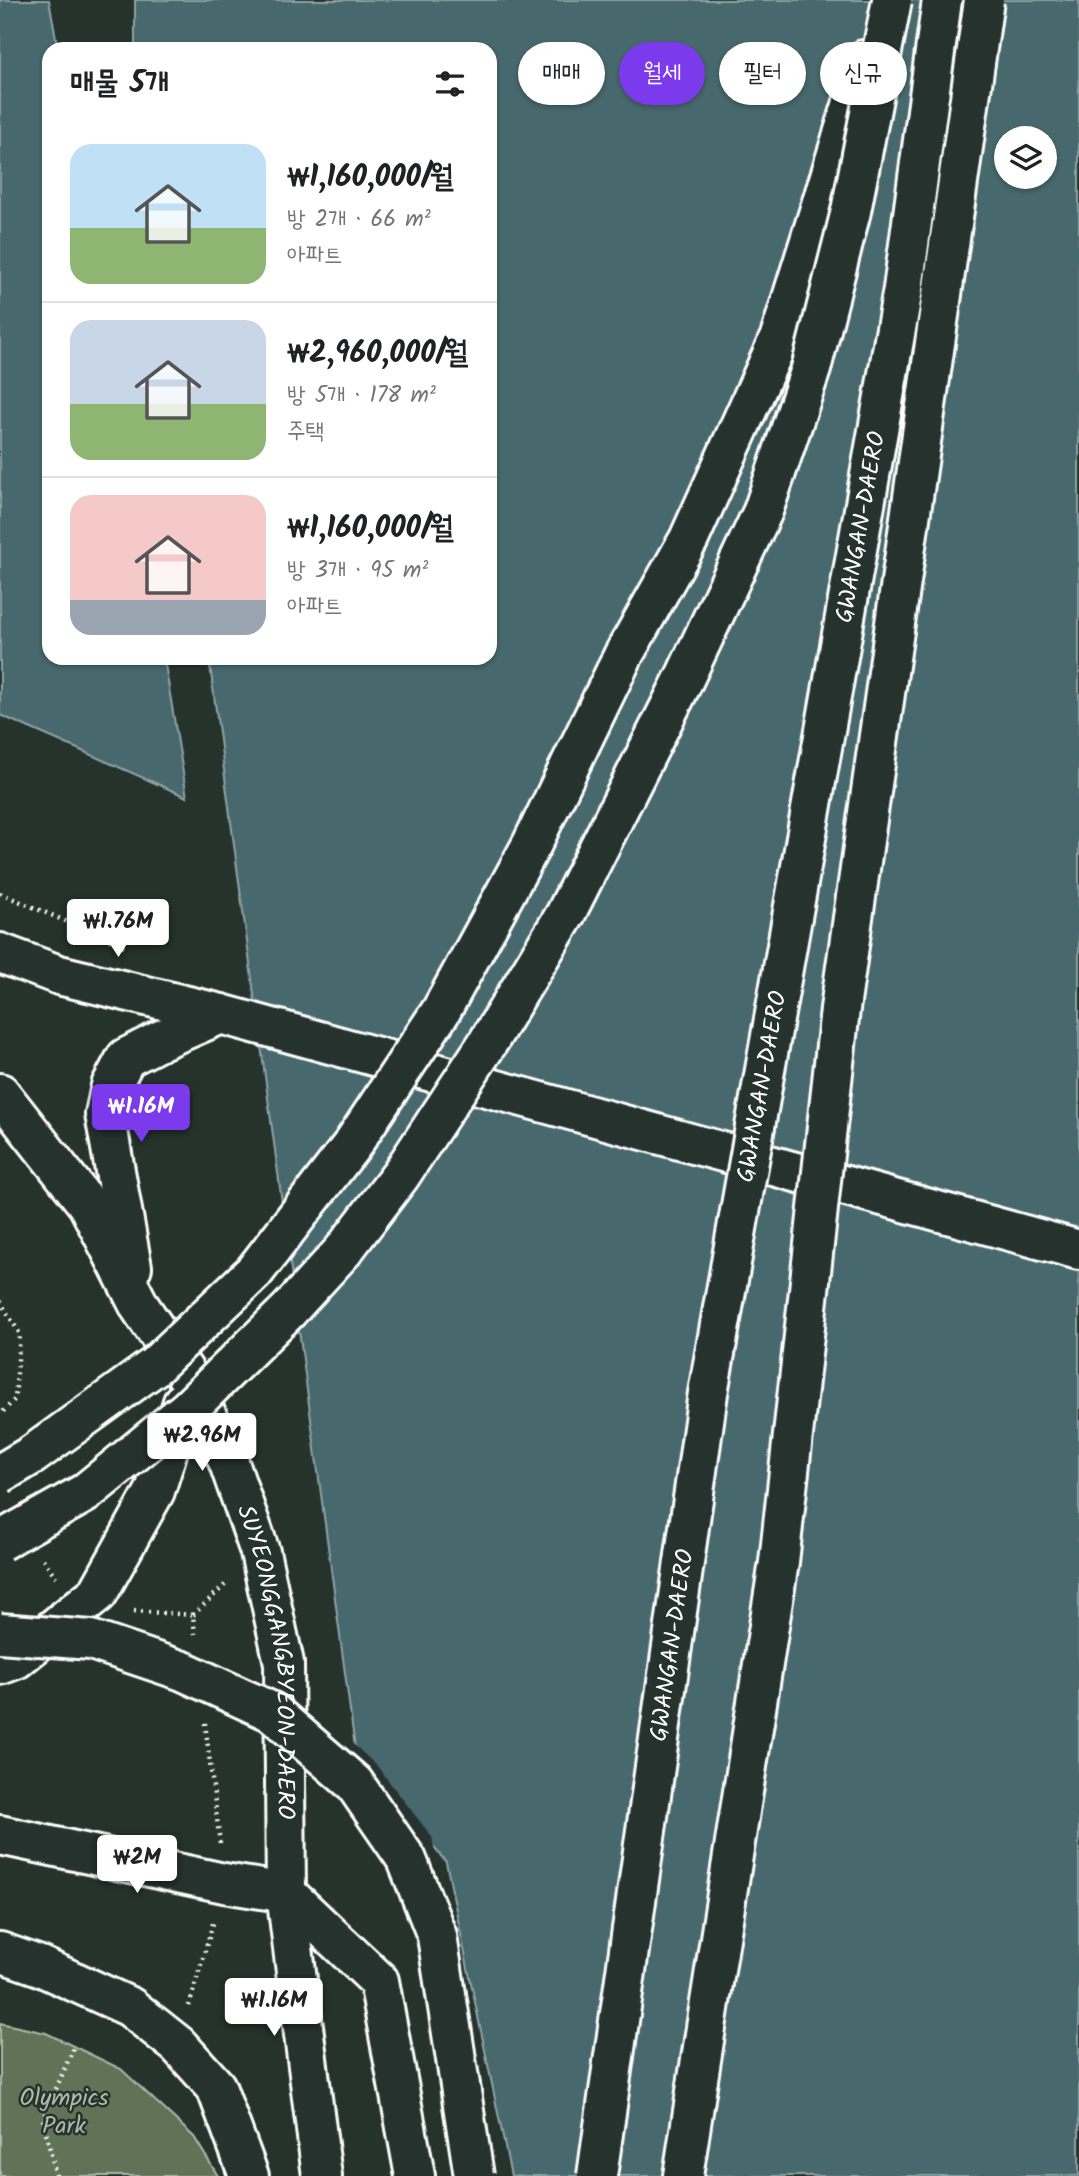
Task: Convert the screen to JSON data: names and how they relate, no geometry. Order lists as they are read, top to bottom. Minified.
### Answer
{"streets":{"main road":["GWANGAN-DAERO","SUYEONGGANGBYEON-DAERO"]},"parks":["Olympics Park"],"page":{"chip":["매매","월세","필터","신규"],"heading":"매물 5개","list":[{"name":"₩1,160,000/월","note":"방 2개 · 66 m² · 아파트"},{"name":"₩2,960,000/월","note":"방 5개 · 178 m² · 주택"},{"name":"₩1,160,000/월","note":"방 3개 · 95 m² · 아파트"}],"price":["₩1.76M","₩1.16M","₩2.96M","₩2M","₩1.16M"]}}
